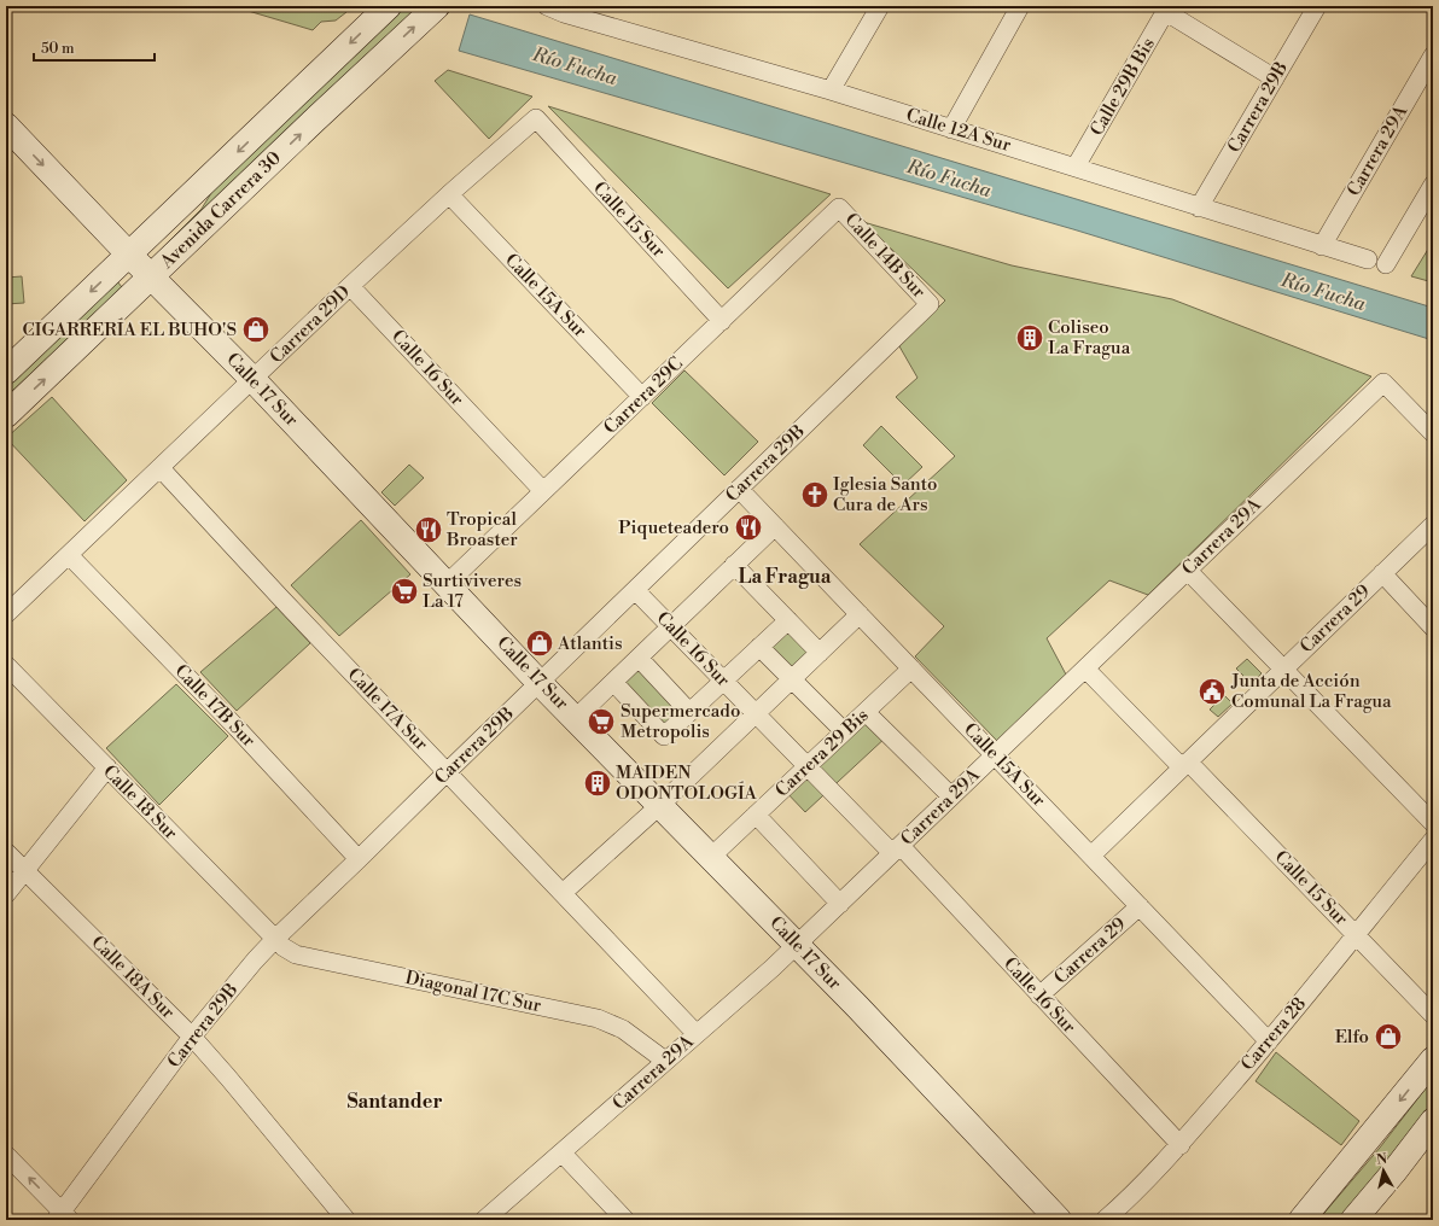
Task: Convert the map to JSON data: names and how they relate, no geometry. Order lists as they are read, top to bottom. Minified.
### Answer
{"streets":{"street":["Calle 29B Bis","Carrera 29B","Calle 12A Sur","Carrera 29A","Avenida Carrera 30","Calle 15 Sur","Calle 14B Sur","Calle 15A Sur","Carrera 29D","Calle 16 Sur","Calle 17 Sur","Carrera 29C","Carrera 29","Calle 17B Sur","Calle 17A Sur","Carrera 29 Bis","Calle 18 Sur","Calle 18A Sur","Diagonal 17C Sur","Carrera 28"]},"crossings":[["Calle 29B Bis","Calle 12A Sur"],["Carrera 29B","Calle 12A Sur"],["Carrera 29B","Calle 14B Sur"],["Carrera 29B","Calle 15A Sur"],["Carrera 29B","Calle 16 Sur"],["Carrera 29B","Calle 17 Sur"],["Carrera 29B","Calle 17B Sur"],["Carrera 29B","Calle 17A Sur"],["Carrera 29B","Calle 18 Sur"],["Carrera 29B","Calle 18A Sur"],["Carrera 29B","Diagonal 17C Sur"],["Calle 12A Sur","Carrera 29A"],["Carrera 29A","Calle 15 Sur"],["Carrera 29A","Calle 15A Sur"],["Carrera 29A","Calle 16 Sur"],["Carrera 29A","Calle 17 Sur"],["Carrera 29A","Calle 17A Sur"],["Carrera 29A","Diagonal 17C Sur"],["Avenida Carrera 30","Calle 17 Sur"],["Calle 15 Sur","Carrera 29D"],["Calle 15 Sur","Carrera 29C"],["Calle 15 Sur","Carrera 29"],["Calle 15 Sur","Carrera 28"],["Calle 14B Sur","Carrera 29C"],["Calle 15A Sur","Carrera 29D"],["Calle 15A Sur","Carrera 29C"],["Calle 15A Sur","Carrera 29"],["Calle 15A Sur","Carrera 29 Bis"],["Calle 15A Sur","Carrera 28"],["Carrera 29D","Calle 16 Sur"],["Carrera 29D","Calle 17 Sur"],["Carrera 29D","Calle 17B Sur"],["Carrera 29D","Calle 17A Sur"],["Calle 16 Sur","Carrera 29C"],["Calle 16 Sur","Carrera 29"],["Calle 16 Sur","Carrera 29 Bis"],["Calle 16 Sur","Carrera 28"],["Calle 17 Sur","Carrera 29C"],["Calle 17 Sur","Carrera 29 Bis"],["Calle 18 Sur","Diagonal 17C Sur"]],"districts":["La Fragua","Santander"],"water":["Río Fucha"],"places":{"shop":["CIGARRERÍA EL BUHO'S","Atlantis","Elfo"],"building":["Coliseo La Fragua","MAIDEN ODONTOLOGÍA"],"church":["Iglesia Santo Cura de Ars"],"restaurant":["Piqueteadero","Tropical Broaster"],"supermarket":["Surtiviveres La 17","Supermercado Metropolis"],"public building":["Junta de Acción Comunal La Fragua"]},"scale_bar":"50 m","north":"top"}
